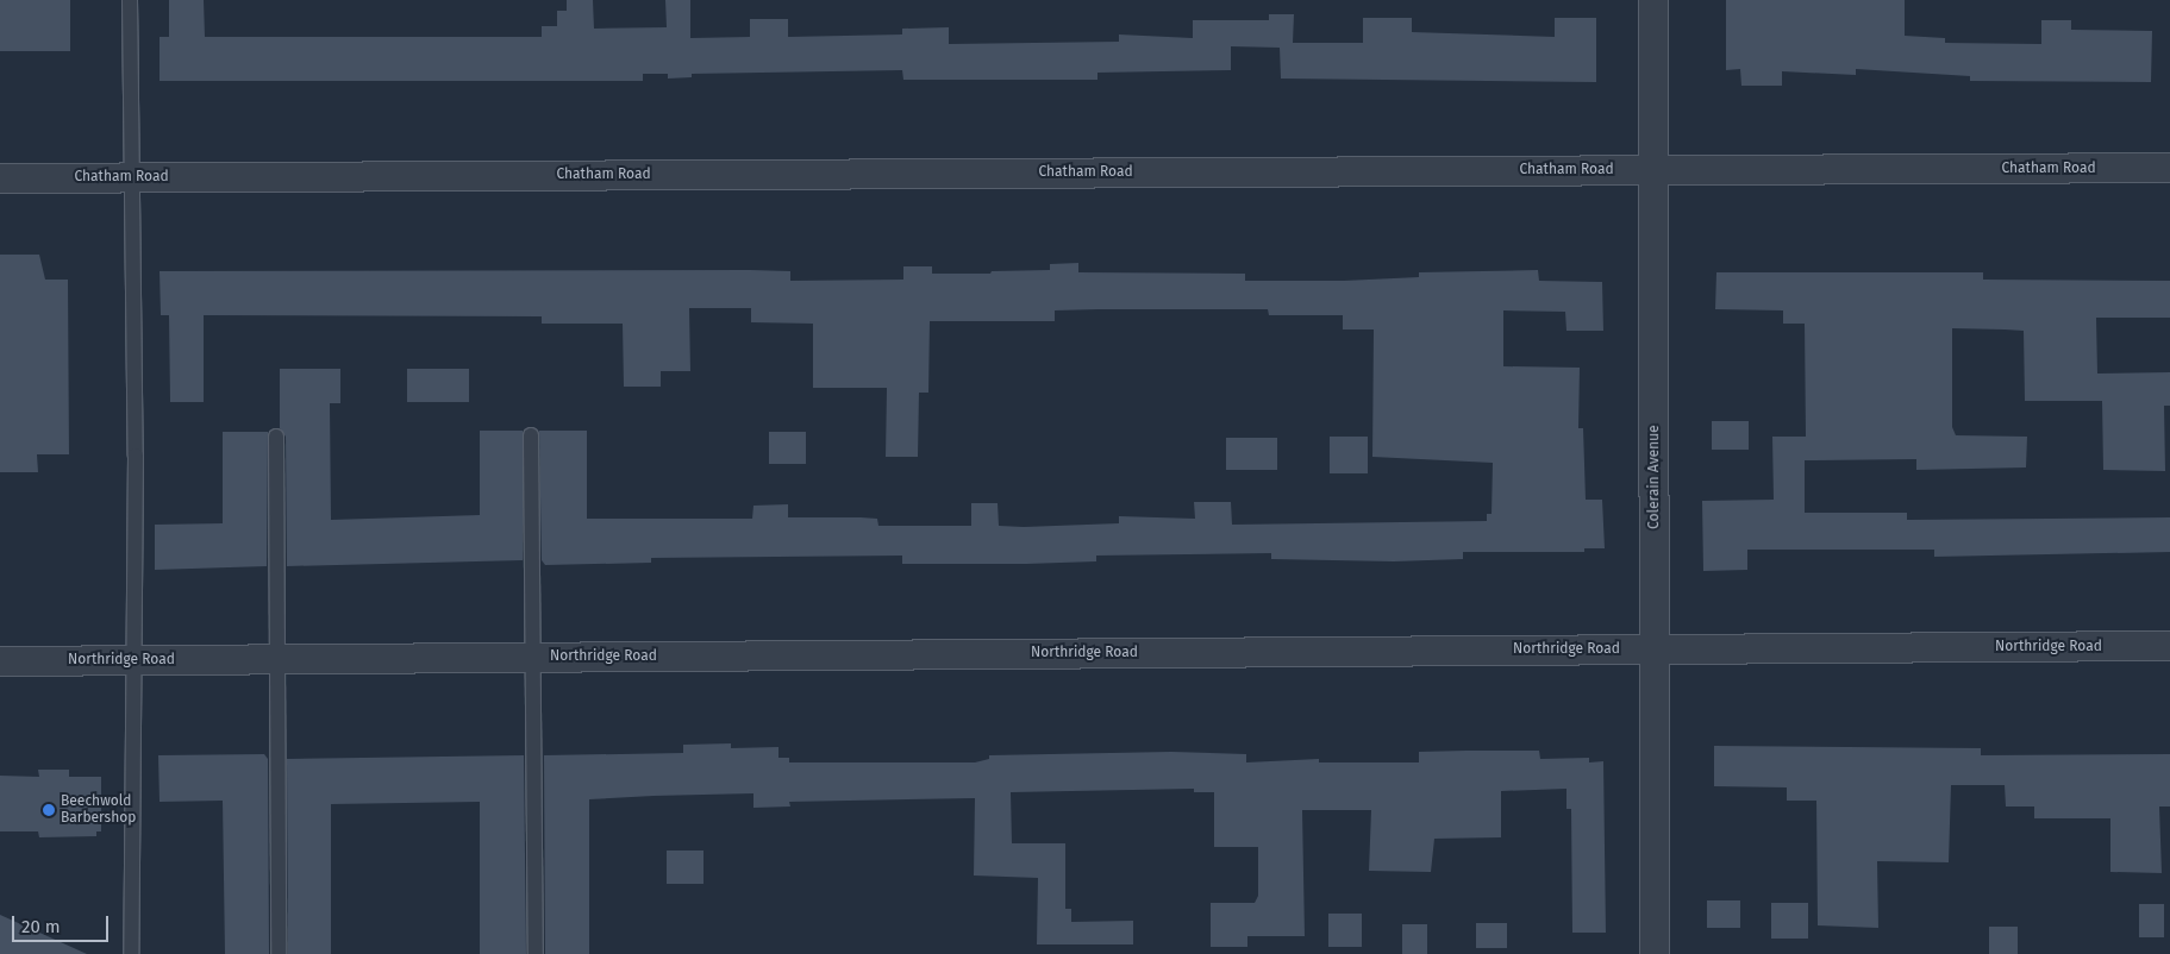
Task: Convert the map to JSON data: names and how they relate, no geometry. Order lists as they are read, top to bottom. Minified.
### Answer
{"streets":{"street":["Chatham Road","Colerain Avenue","Northridge Road"]},"crossings":[["Chatham Road","Colerain Avenue"],["Colerain Avenue","Northridge Road"]],"places":["Beechwold Barbershop"],"scale_bar":"20 m"}
